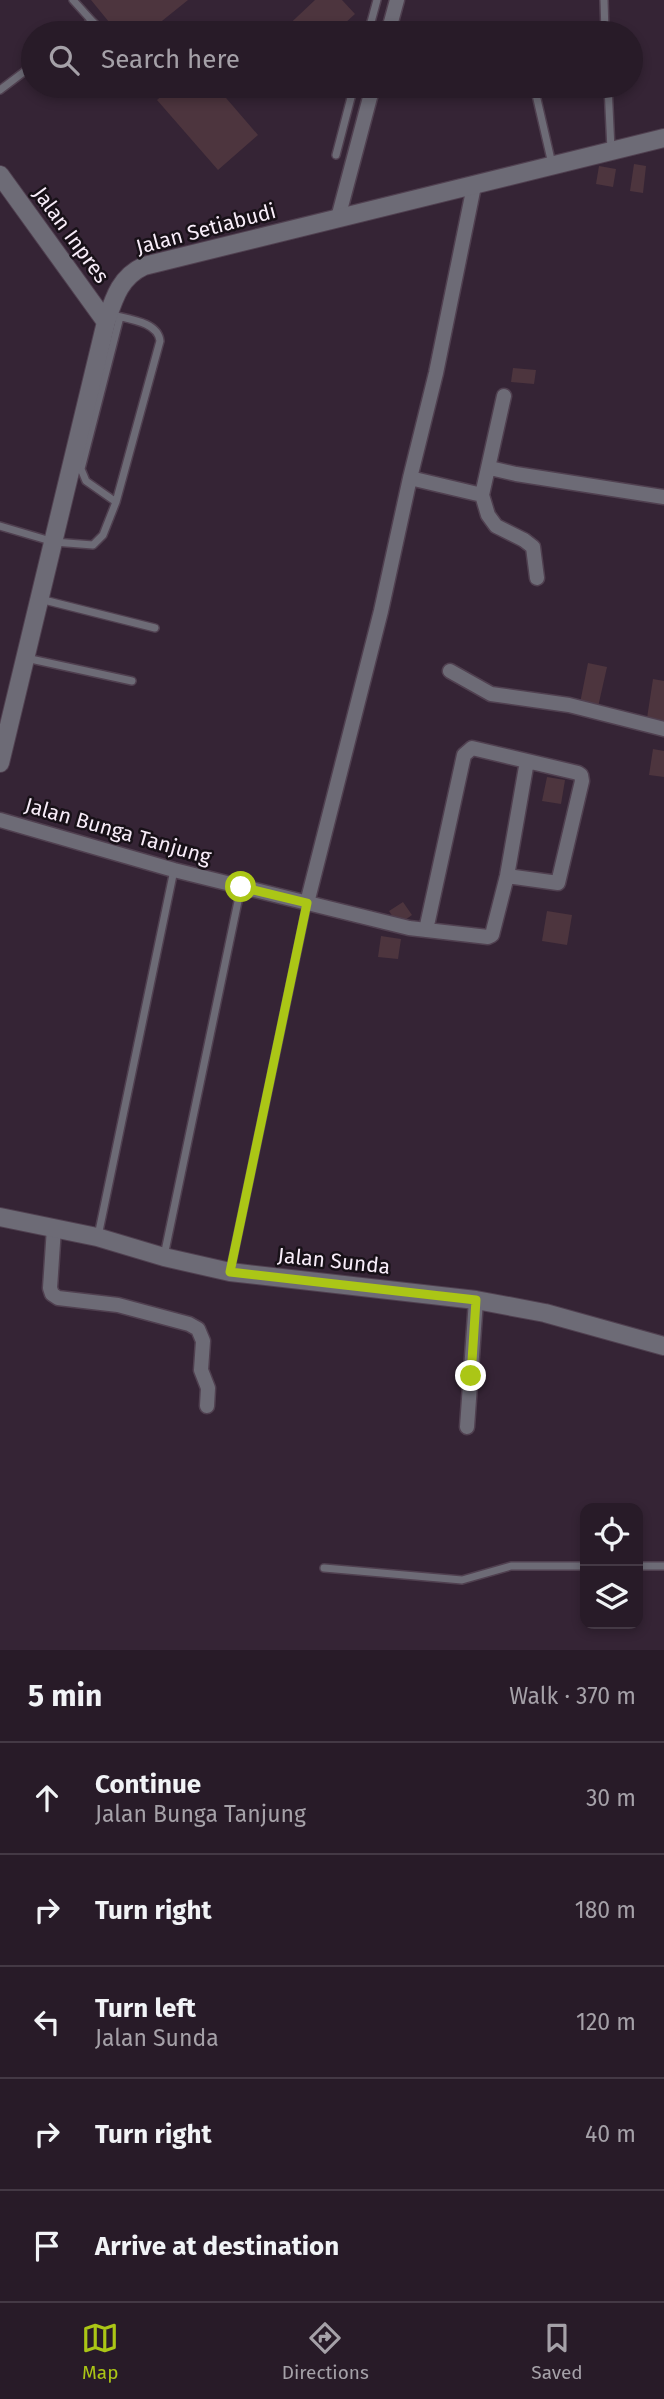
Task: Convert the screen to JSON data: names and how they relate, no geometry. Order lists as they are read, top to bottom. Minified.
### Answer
{"streets":{"street":["Jalan Setiabudi","Jalan Inpres","Jalan Bunga Tanjung","Jalan Sunda"]},"crossings":[["Jalan Setiabudi","Jalan Inpres"]],"page":{"search":"Search here","heading":["5 min","Walk · 370 m"],"list":[["Continue","Jalan Bunga Tanjung","30 m"],["Turn right","180 m"],["Turn left","Jalan Sunda","120 m"],["Turn right","40 m"],"Arrive at destination"],"nav":["Map","Directions","Saved"]}}
